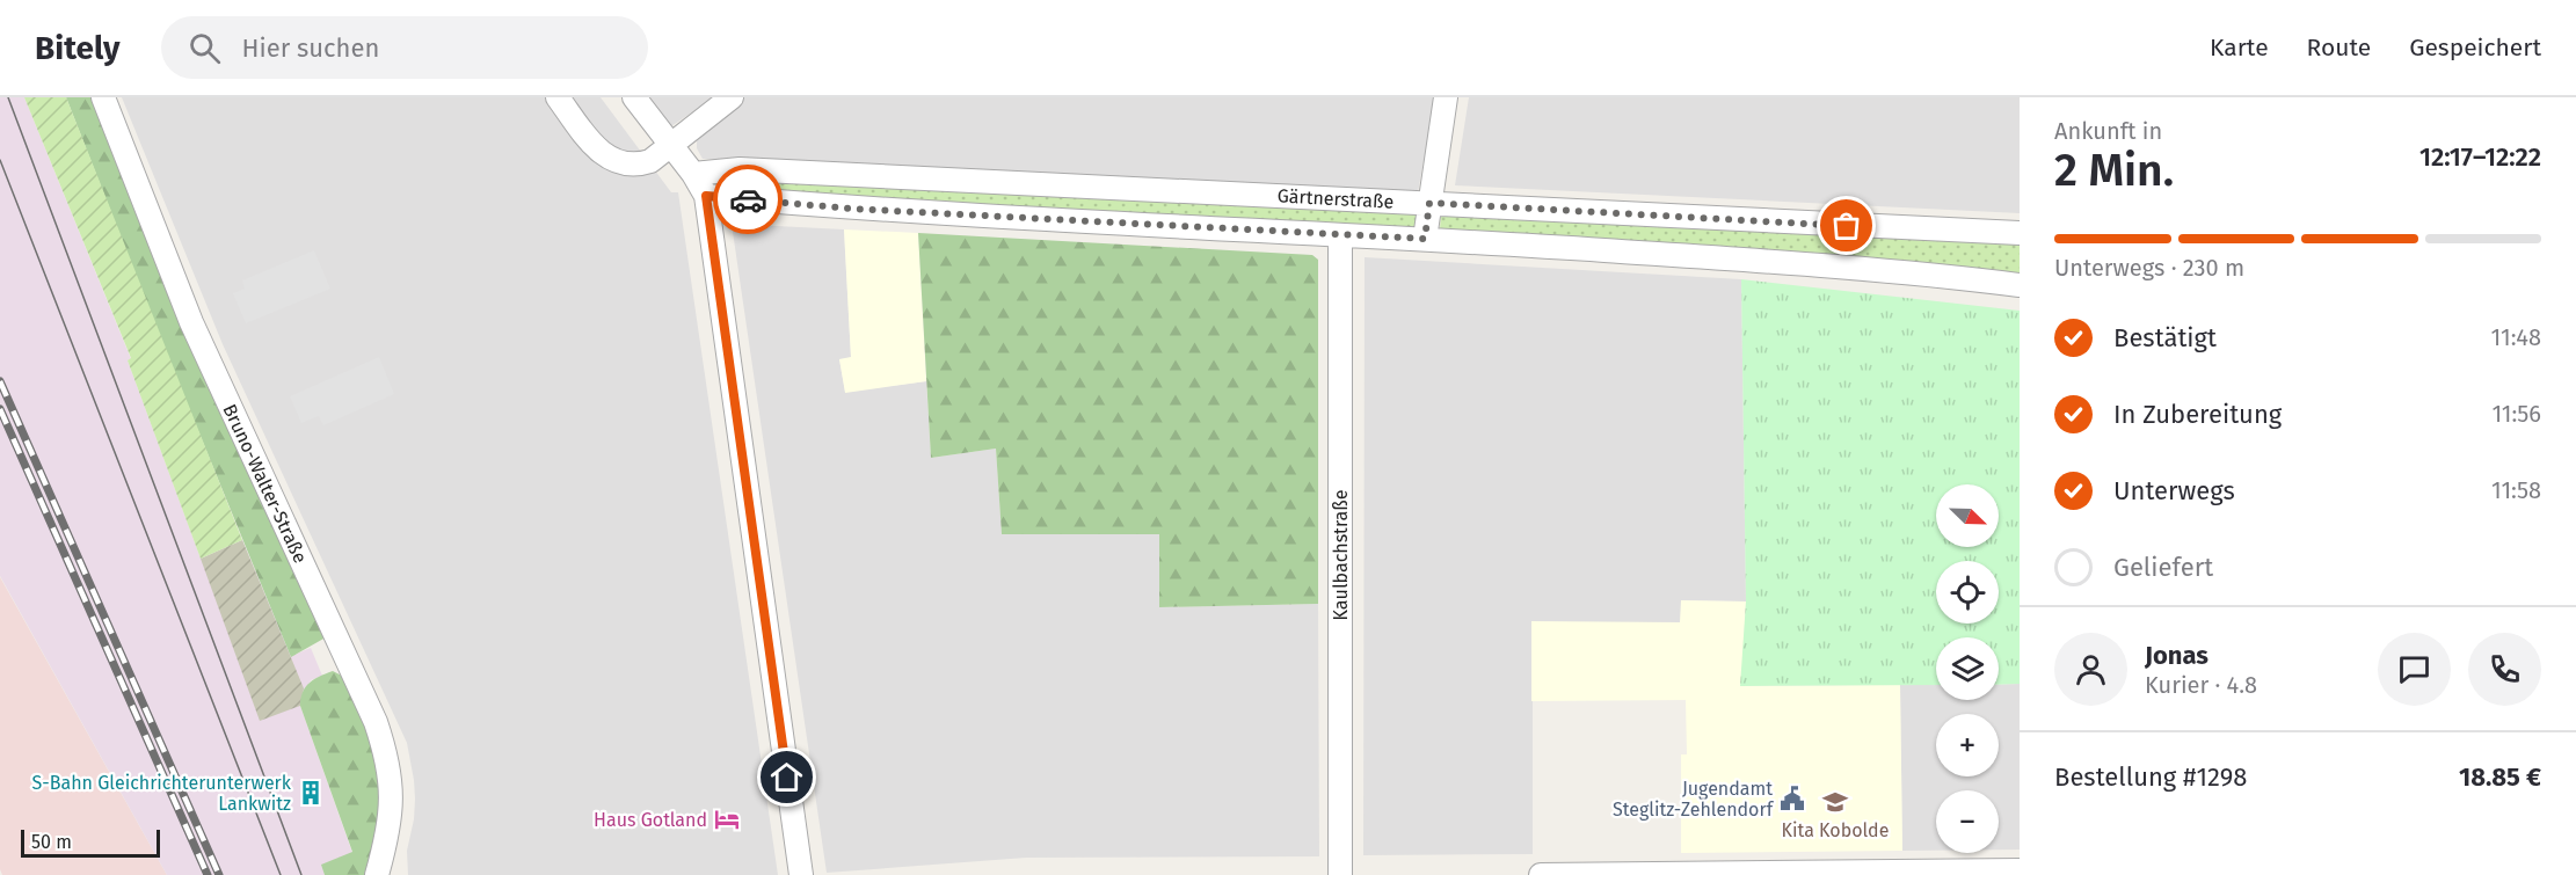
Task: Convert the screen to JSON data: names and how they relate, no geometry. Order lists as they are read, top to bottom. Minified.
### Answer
{"streets":{"street":["Gärtnerstraße","Bruno-Walter-Straße","Kaulbachstraße"]},"crossings":[["Gärtnerstraße","Kaulbachstraße"]],"places":{"building":["S-Bahn Gleichrichterunterwerk Lankwitz"],"public building":["Jugendamt Steglitz-Zehlendorf"],"school or university":["Kita Kobolde"],"hotel":["Haus Gotland"]},"scale_bar":"50 m","north":"bottom right","page":{"header":"Bitely","search":"Hier suchen","nav":["Karte","Route","Gespeichert"],"heading":["2 Min.","Ankunft in","12:17–12:22"],"panel":["Jonas","Kurier · 4.8","Bestellung #1298","18.85 €"],"bar":"Unterwegs · 230 m","list":[["Bestätigt","11:48"],["In Zubereitung","11:56"],["Unterwegs","11:58"],"Geliefert"],"map_buttons":["+","−"],"scale":"50 m"}}
